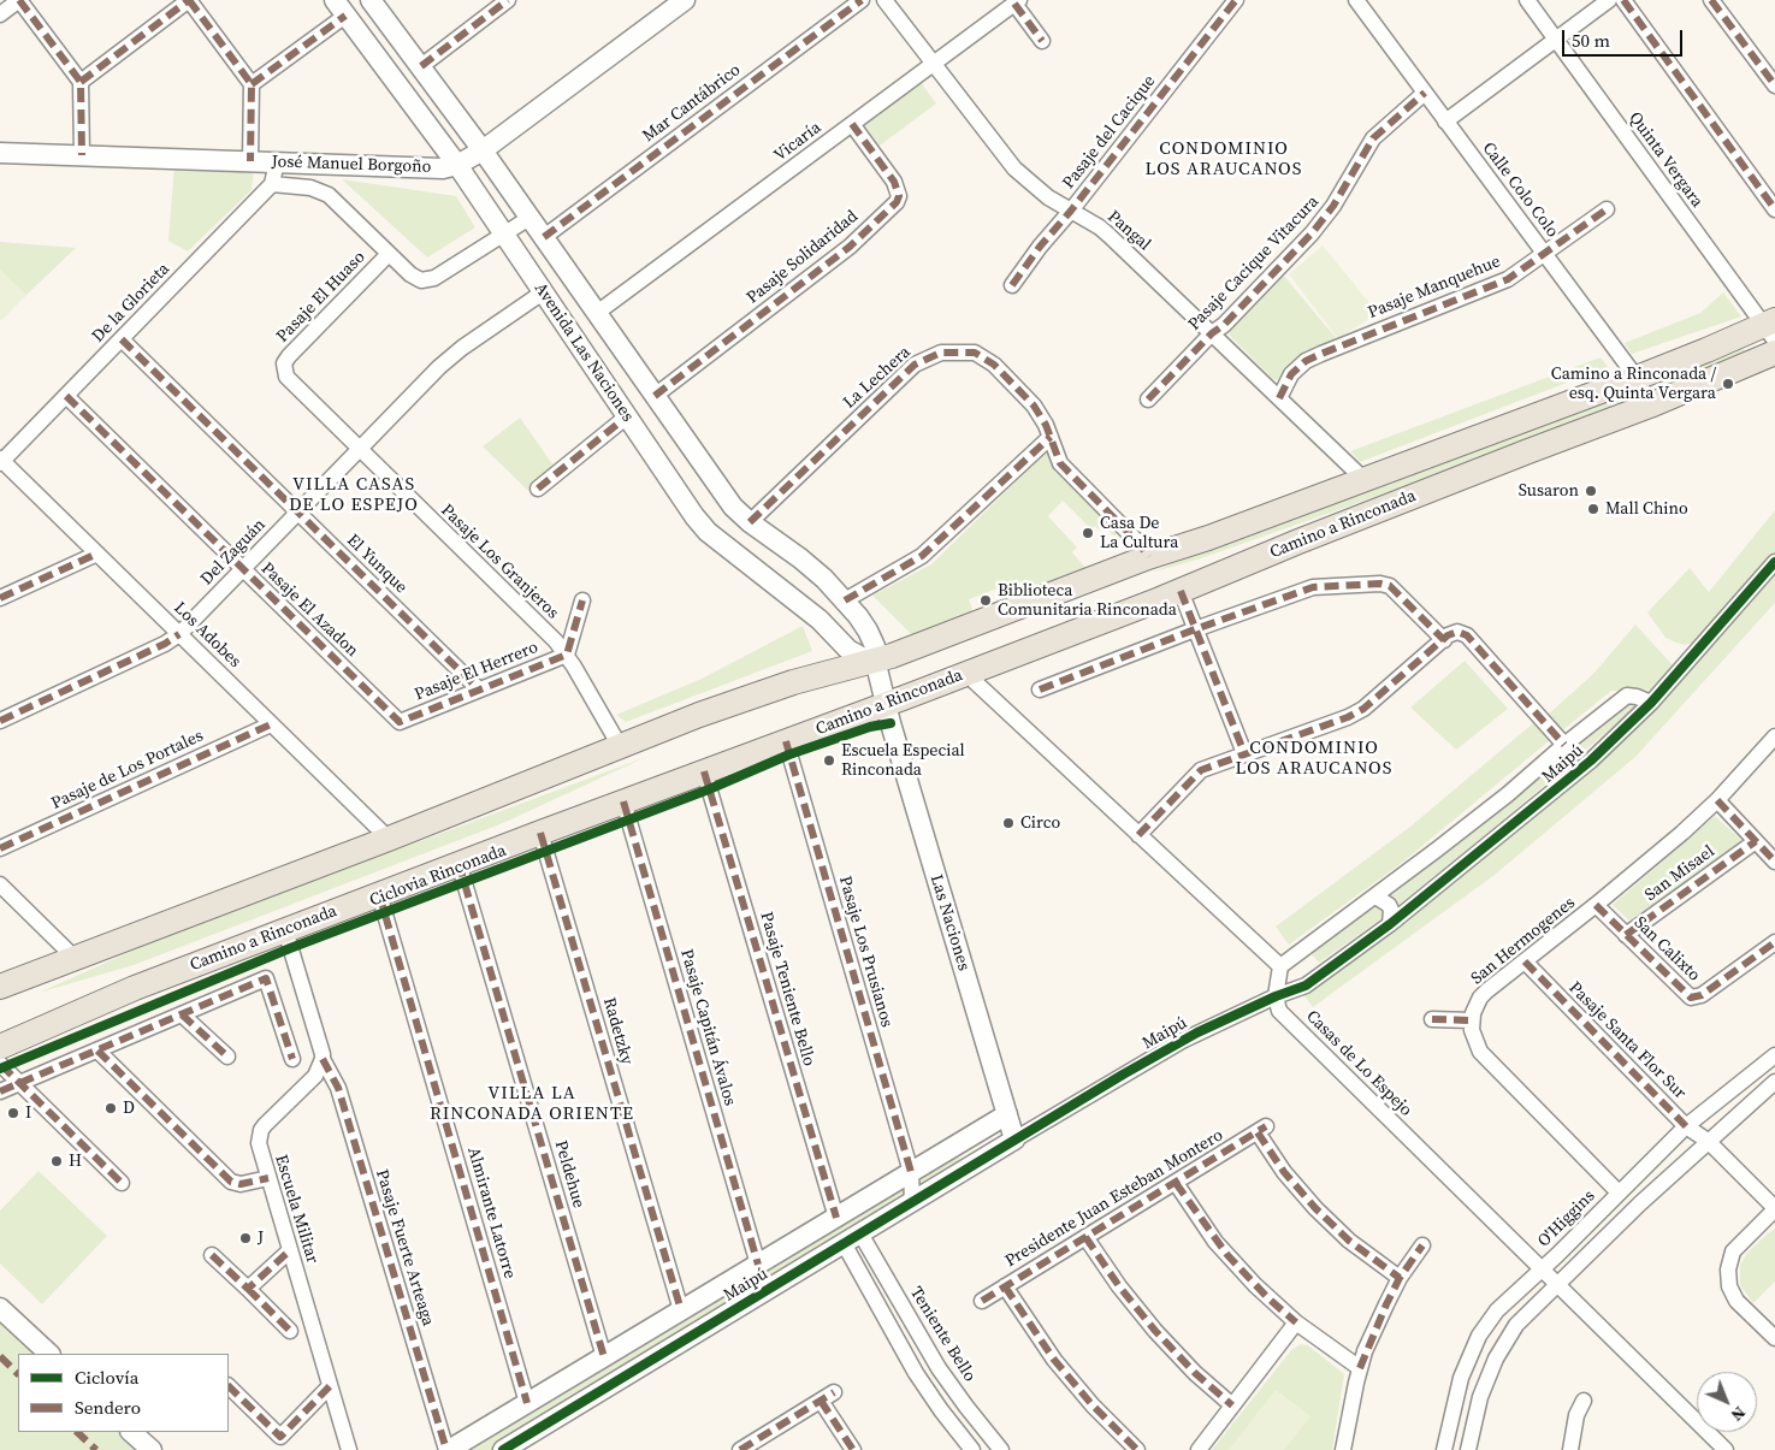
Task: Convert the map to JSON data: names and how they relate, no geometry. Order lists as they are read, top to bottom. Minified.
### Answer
{"streets":{"main road":["Camino a Rinconada"],"street":["Mar Cantábrico","Pasaje del Cacique","Vicaría","Quinta Vergara","José Manuel Borgoño","Calle Colo Colo","Pangal","Pasaje Solidaridad","Pasaje Cacique Vitacura","Pasaje Manquehue","Pasaje El Huaso","De la Glorieta","Avenida Las Naciones","La Lechera","Del Zaguán","Pasaje Los Granjeros","El Yunque","Pasaje El Azadon","Los Adobes","Pasaje El Herrero","Maipú","Pasaje de Los Portales","San Misael","Las Naciones","San Hermogenes","San Calixto","Pasaje Los Prusianos","Pasaje Teniente Bello","Pasaje Capitán Ávalos","Radetzky","Pasaje Santa Flor Sur","Casas de Lo Espejo","Peldehue","Presidente Juan Esteban Montero","Escuela Militar","Almirante Latorre","O'Higgins","Pasaje Fuerte Arteaga","Teniente Bello"],"cycle path":["Ciclovia Rinconada"]},"crossings":[["Mar Cantábrico","Avenida Las Naciones"],["Pasaje del Cacique","Pangal"],["Vicaría","Pangal"],["Vicaría","Pasaje Solidaridad"],["Vicaría","Avenida Las Naciones"],["Quinta Vergara","Camino a Rinconada"],["José Manuel Borgoño","Avenida Las Naciones"],["Calle Colo Colo","Pasaje Cacique Vitacura"],["Calle Colo Colo","Pasaje Manquehue"],["Calle Colo Colo","Camino a Rinconada"],["Pangal","Pasaje Cacique Vitacura"],["Pangal","Pasaje Manquehue"],["Pangal","Camino a Rinconada"],["Pasaje Solidaridad","Avenida Las Naciones"],["Pasaje El Huaso","Pasaje Los Granjeros"],["De la Glorieta","El Yunque"],["De la Glorieta","Pasaje El Azadon"],["De la Glorieta","Los Adobes"],["Avenida Las Naciones","La Lechera"],["Avenida Las Naciones","Camino a Rinconada"],["Avenida Las Naciones","Del Zaguán"],["Avenida Las Naciones","Las Naciones"],["La Lechera","Camino a Rinconada"],["Camino a Rinconada","Pasaje Los Granjeros"],["Camino a Rinconada","Los Adobes"],["Camino a Rinconada","Las Naciones"],["Camino a Rinconada","Pasaje Los Prusianos"],["Camino a Rinconada","Pasaje Teniente Bello"],["Camino a Rinconada","Pasaje Capitán Ávalos"],["Camino a Rinconada","Radetzky"],["Camino a Rinconada","Peldehue"],["Camino a Rinconada","Almirante Latorre"],["Del Zaguán","Pasaje Los Granjeros"],["Del Zaguán","El Yunque"],["Del Zaguán","Pasaje El Azadon"],["Del Zaguán","Los Adobes"],["Pasaje Los Granjeros","Pasaje El Herrero"],["El Yunque","Pasaje El Herrero"],["Pasaje El Azadon","Pasaje El Herrero"],["Los Adobes","Pasaje de Los Portales"],["Maipú","Las Naciones"],["Maipú","Pasaje Los Prusianos"],["Maipú","Pasaje Teniente Bello"],["Maipú","Pasaje Capitán Ávalos"],["Maipú","Radetzky"],["Maipú","Casas de Lo Espejo"],["Maipú","Peldehue"],["Maipú","Almirante Latorre"],["Maipú","Pasaje Fuerte Arteaga"],["Maipú","Teniente Bello"],["San Misael","San Calixto"],["San Hermogenes","San Calixto"],["San Hermogenes","Pasaje Santa Flor Sur"],["Pasaje Santa Flor Sur","O'Higgins"],["Casas de Lo Espejo","O'Higgins"],["Escuela Militar","Pasaje Fuerte Arteaga"]],"districts":["CONDOMINIO LOS ARAUCANOS","VILLA CASAS DE LO ESPEJO","CONDOMINIO LOS ARAUCANOS","VILLA LA RINCONADA ORIENTE"],"places":["Camino a Rinconada / esq. Quinta Vergara","Susaron","Mall Chino","Casa De La Cultura","Biblioteca Comunitaria Rinconada","Escuela Especial Rinconada","Circo","D","I","H","J"],"legend":["Ciclovía","Sendero"],"scale_bar":"50 m","north":"bottom right"}
